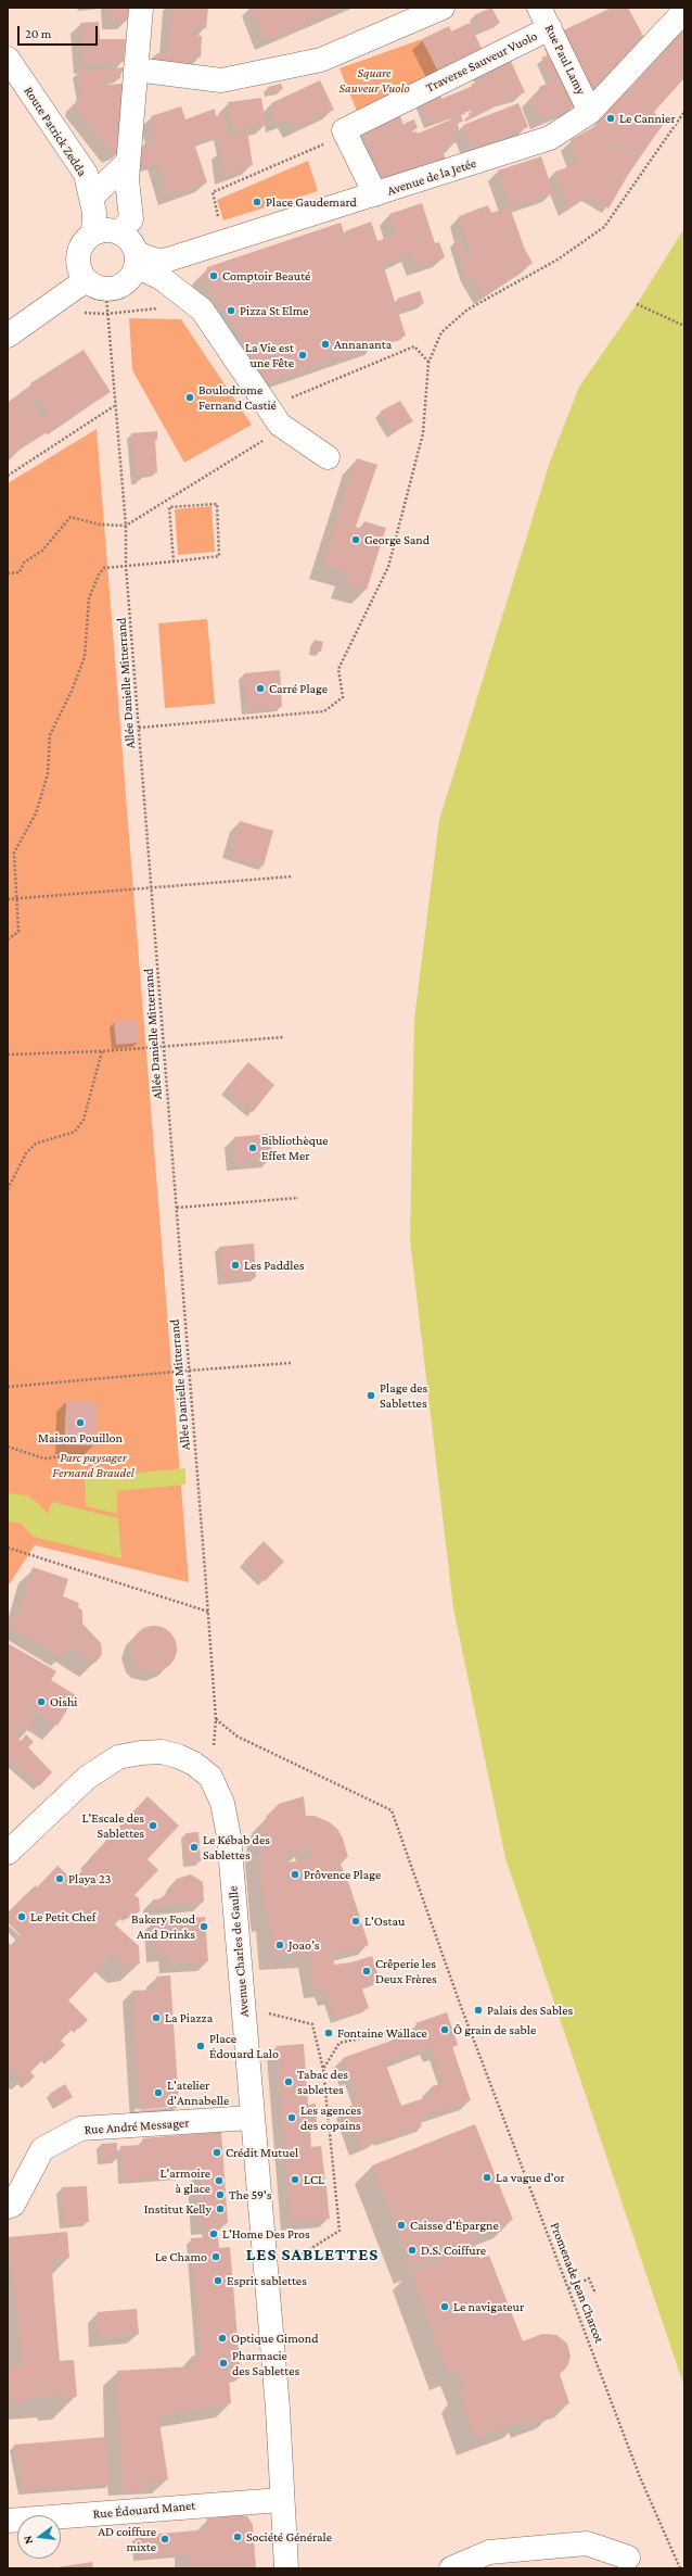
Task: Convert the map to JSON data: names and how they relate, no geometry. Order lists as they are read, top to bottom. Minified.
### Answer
{"streets":{"street":["Rue Paul Lamy","Traverse Sauveur Vuolo","Route Patrick Zedda","Avenue de la Jetée","Avenue Charles de Gaulle","Rue André Messager","Rue Édouard Manet"],"path":["Allée Danielle Mitterrand","Promenade Jean Charcot"]},"crossings":[["Rue Paul Lamy","Traverse Sauveur Vuolo"],["Rue Paul Lamy","Avenue de la Jetée"],["Route Patrick Zedda","Avenue de la Jetée"],["Route Patrick Zedda","Allée Danielle Mitterrand"],["Avenue de la Jetée","Allée Danielle Mitterrand"],["Allée Danielle Mitterrand","Avenue Charles de Gaulle"],["Allée Danielle Mitterrand","Promenade Jean Charcot"],["Avenue Charles de Gaulle","Rue André Messager"],["Avenue Charles de Gaulle","Rue Édouard Manet"]],"districts":["LES SABLETTES"],"parks":["Square Sauveur Vuolo","Parc paysager Fernand Braudel"],"places":["Le Cannier","Place Gaudemard","Comptoir Beauté","Pizza St Elme","Annananta","La Vie est une Fête","Boulodrome Fernand Castié","George Sand","Carré Plage","Bibliothèque Effet Mer","Les Paddles","Plage des Sablettes","Maison Pouillon","Oishi","L'Escale des Sablettes","Le Kébab des Sablettes","Prôvence Plage","Playa 23","Le Petit Chef","L'Ostau","Bakery Food And Drinks","Joao’s","Crêperie les Deux Frères","Palais des Sables","La Piazza","Ô grain de sable","Fontaine Wallace","Place Édouard Lalo","Tabac des sablettes","L'atelier d'Annabelle","Les agences des copains","Crédit Mutuel","La vague d'or","LCL","L'armoire à glace","The 59's","Institut Kelly","Caisse d'Épargne","L'Home Des Pros","D.S. Coiffure","Le Chamo","Esprit sablettes","Le navigateur","Optique Gimond","Pharmacie des Sablettes","Société Générale","AD coiffure mixte"],"scale_bar":"20 m","north":"left"}
